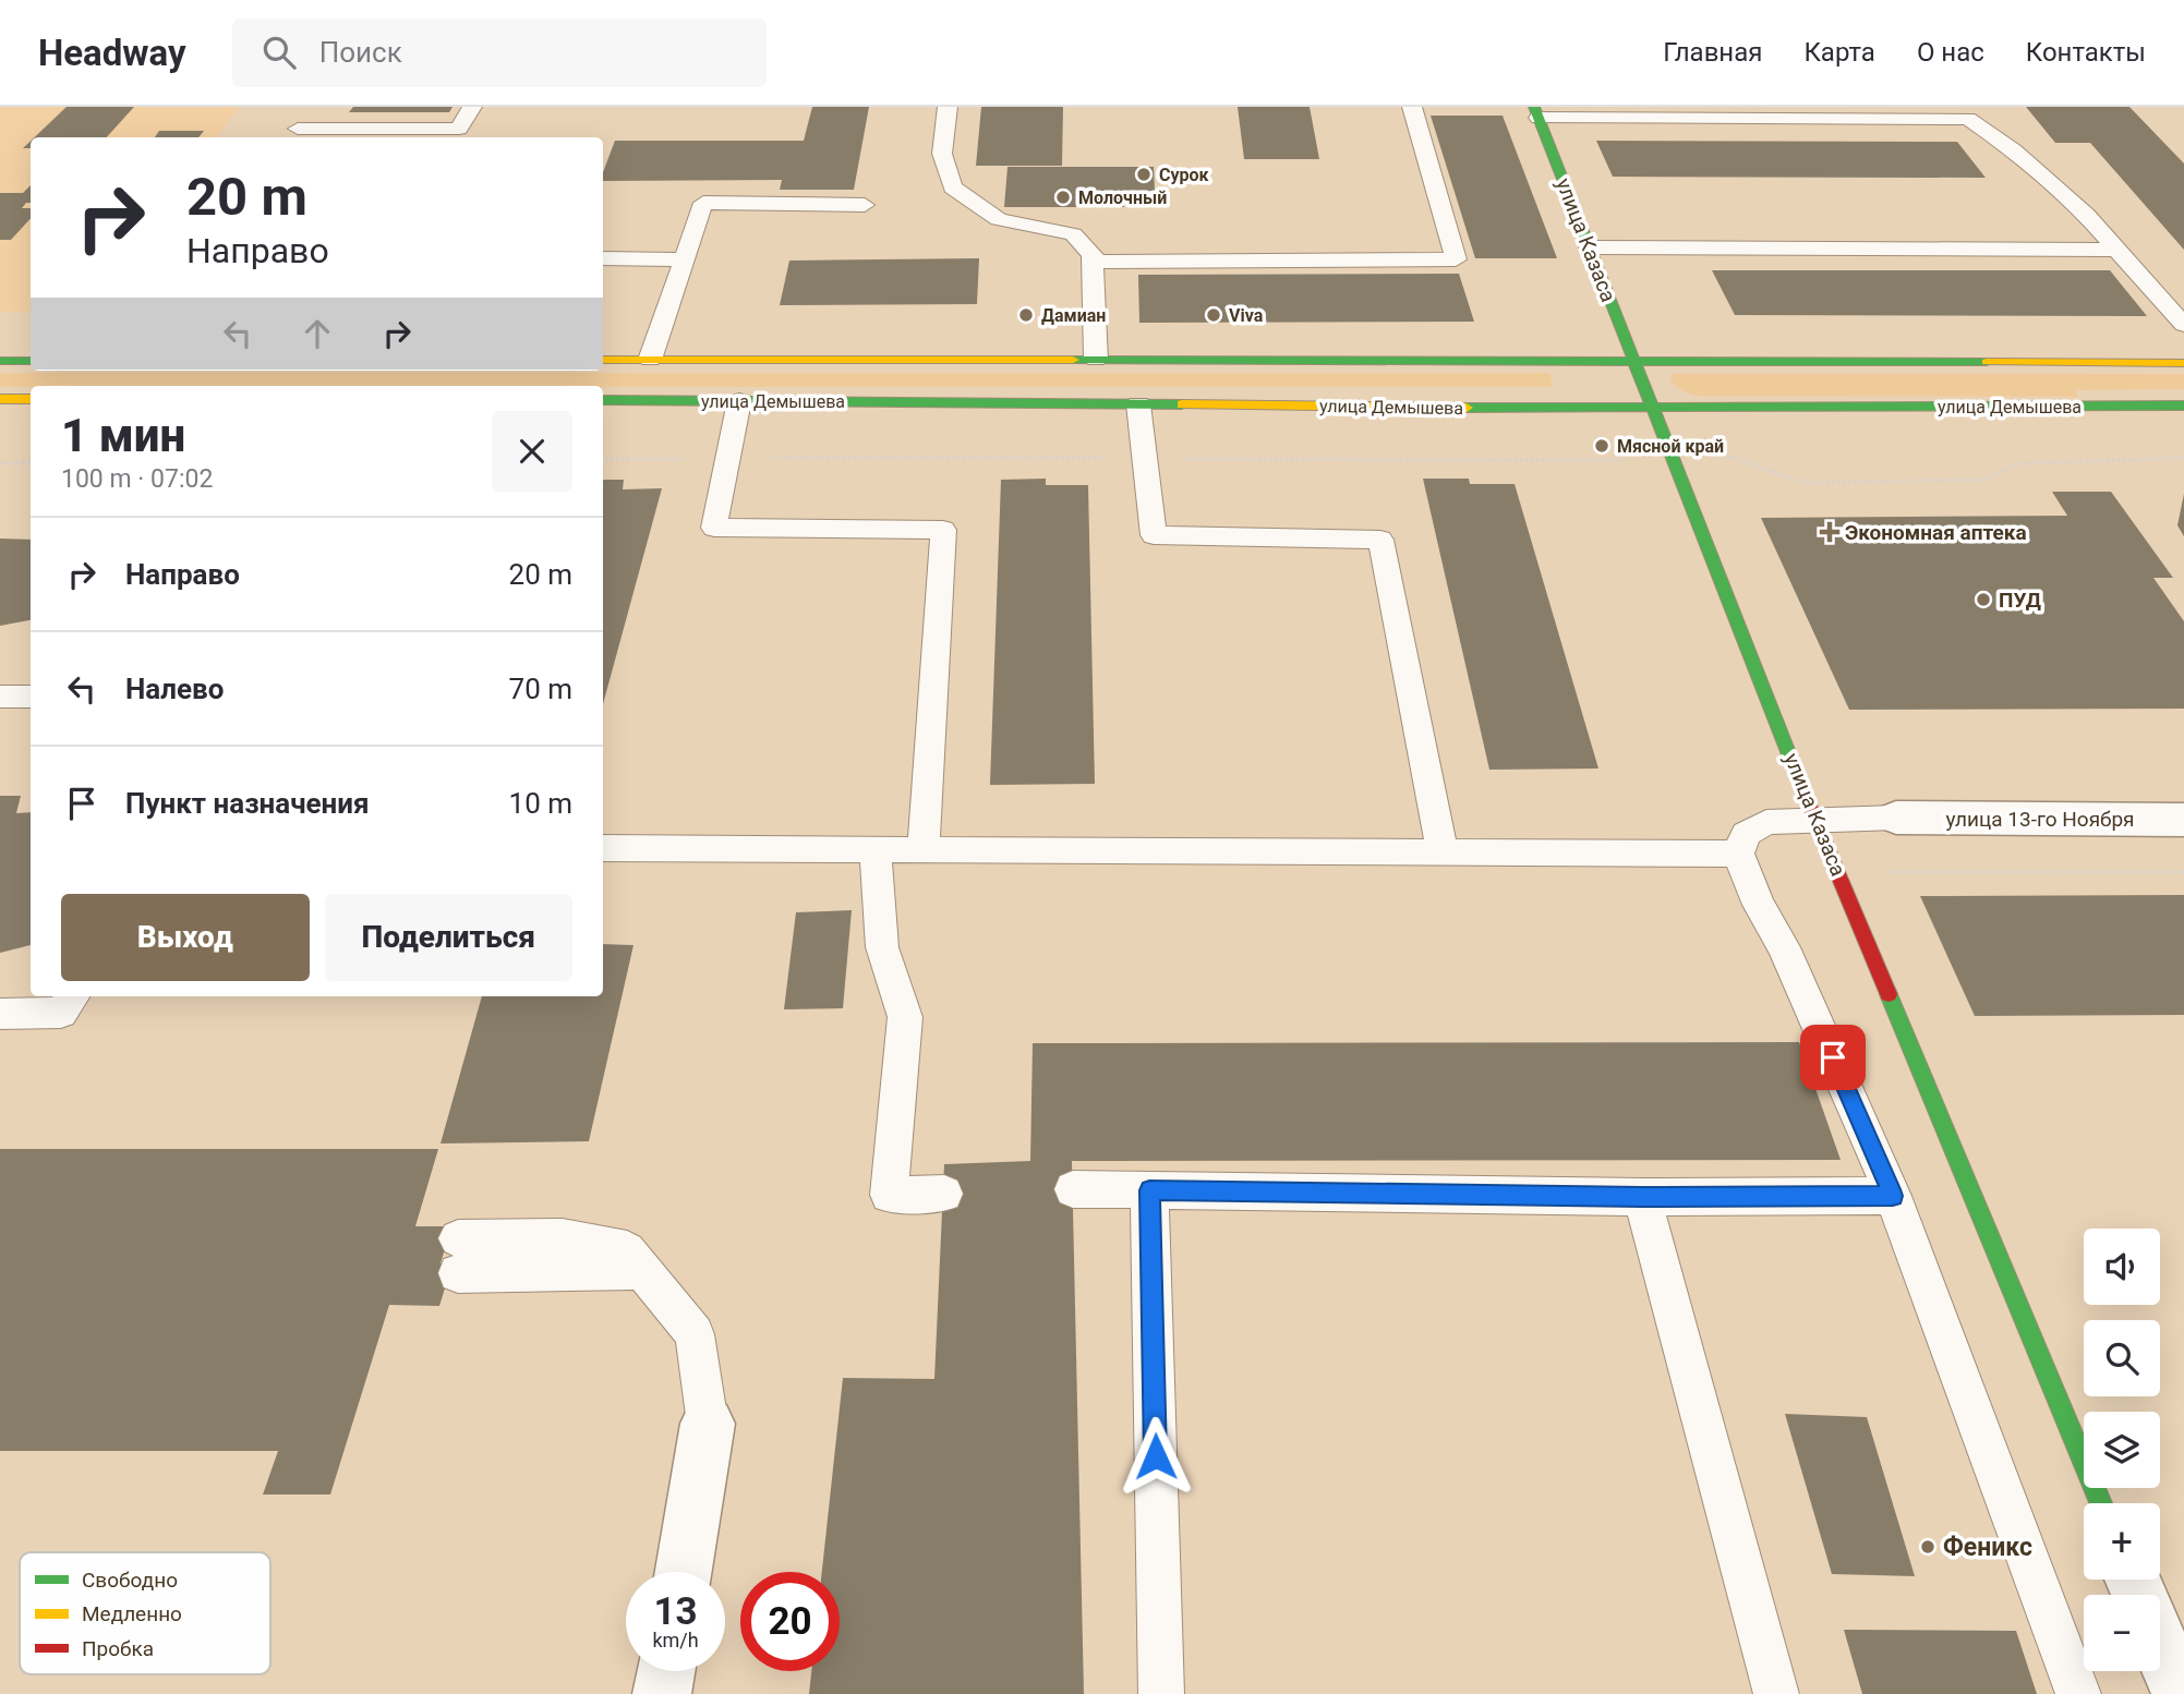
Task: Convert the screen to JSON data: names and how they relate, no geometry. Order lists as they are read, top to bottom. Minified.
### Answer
{"streets":{"street":["улица Казаса","улица Демышева","улица 13-го Ноября"]},"crossings":[["улица Казаса","улица Демышева"]],"places":{"other":["Сурок","Молочный","Дамиан","Viva","Мясной край","ПУД","Феникс"],"health":["Экономная аптека"]},"legend":["Свободно","Медленно","Пробка"],"page":{"header":"Headway","search":"Поиск","nav":["Главная","Карта","О нас","Контакты"],"turn":["20 m","Направо"],"heading":["1 мин","100 m · 07:02"],"list":[{"name":"Направо","value":"20 m"},{"name":"Налево","value":"70 m"},{"name":"Пункт назначения","value":"10 m"}],"buttons":["Выход","Поделиться"],"map_buttons":["+","−"],"speed":"13 km/h","limit":"20"}}
